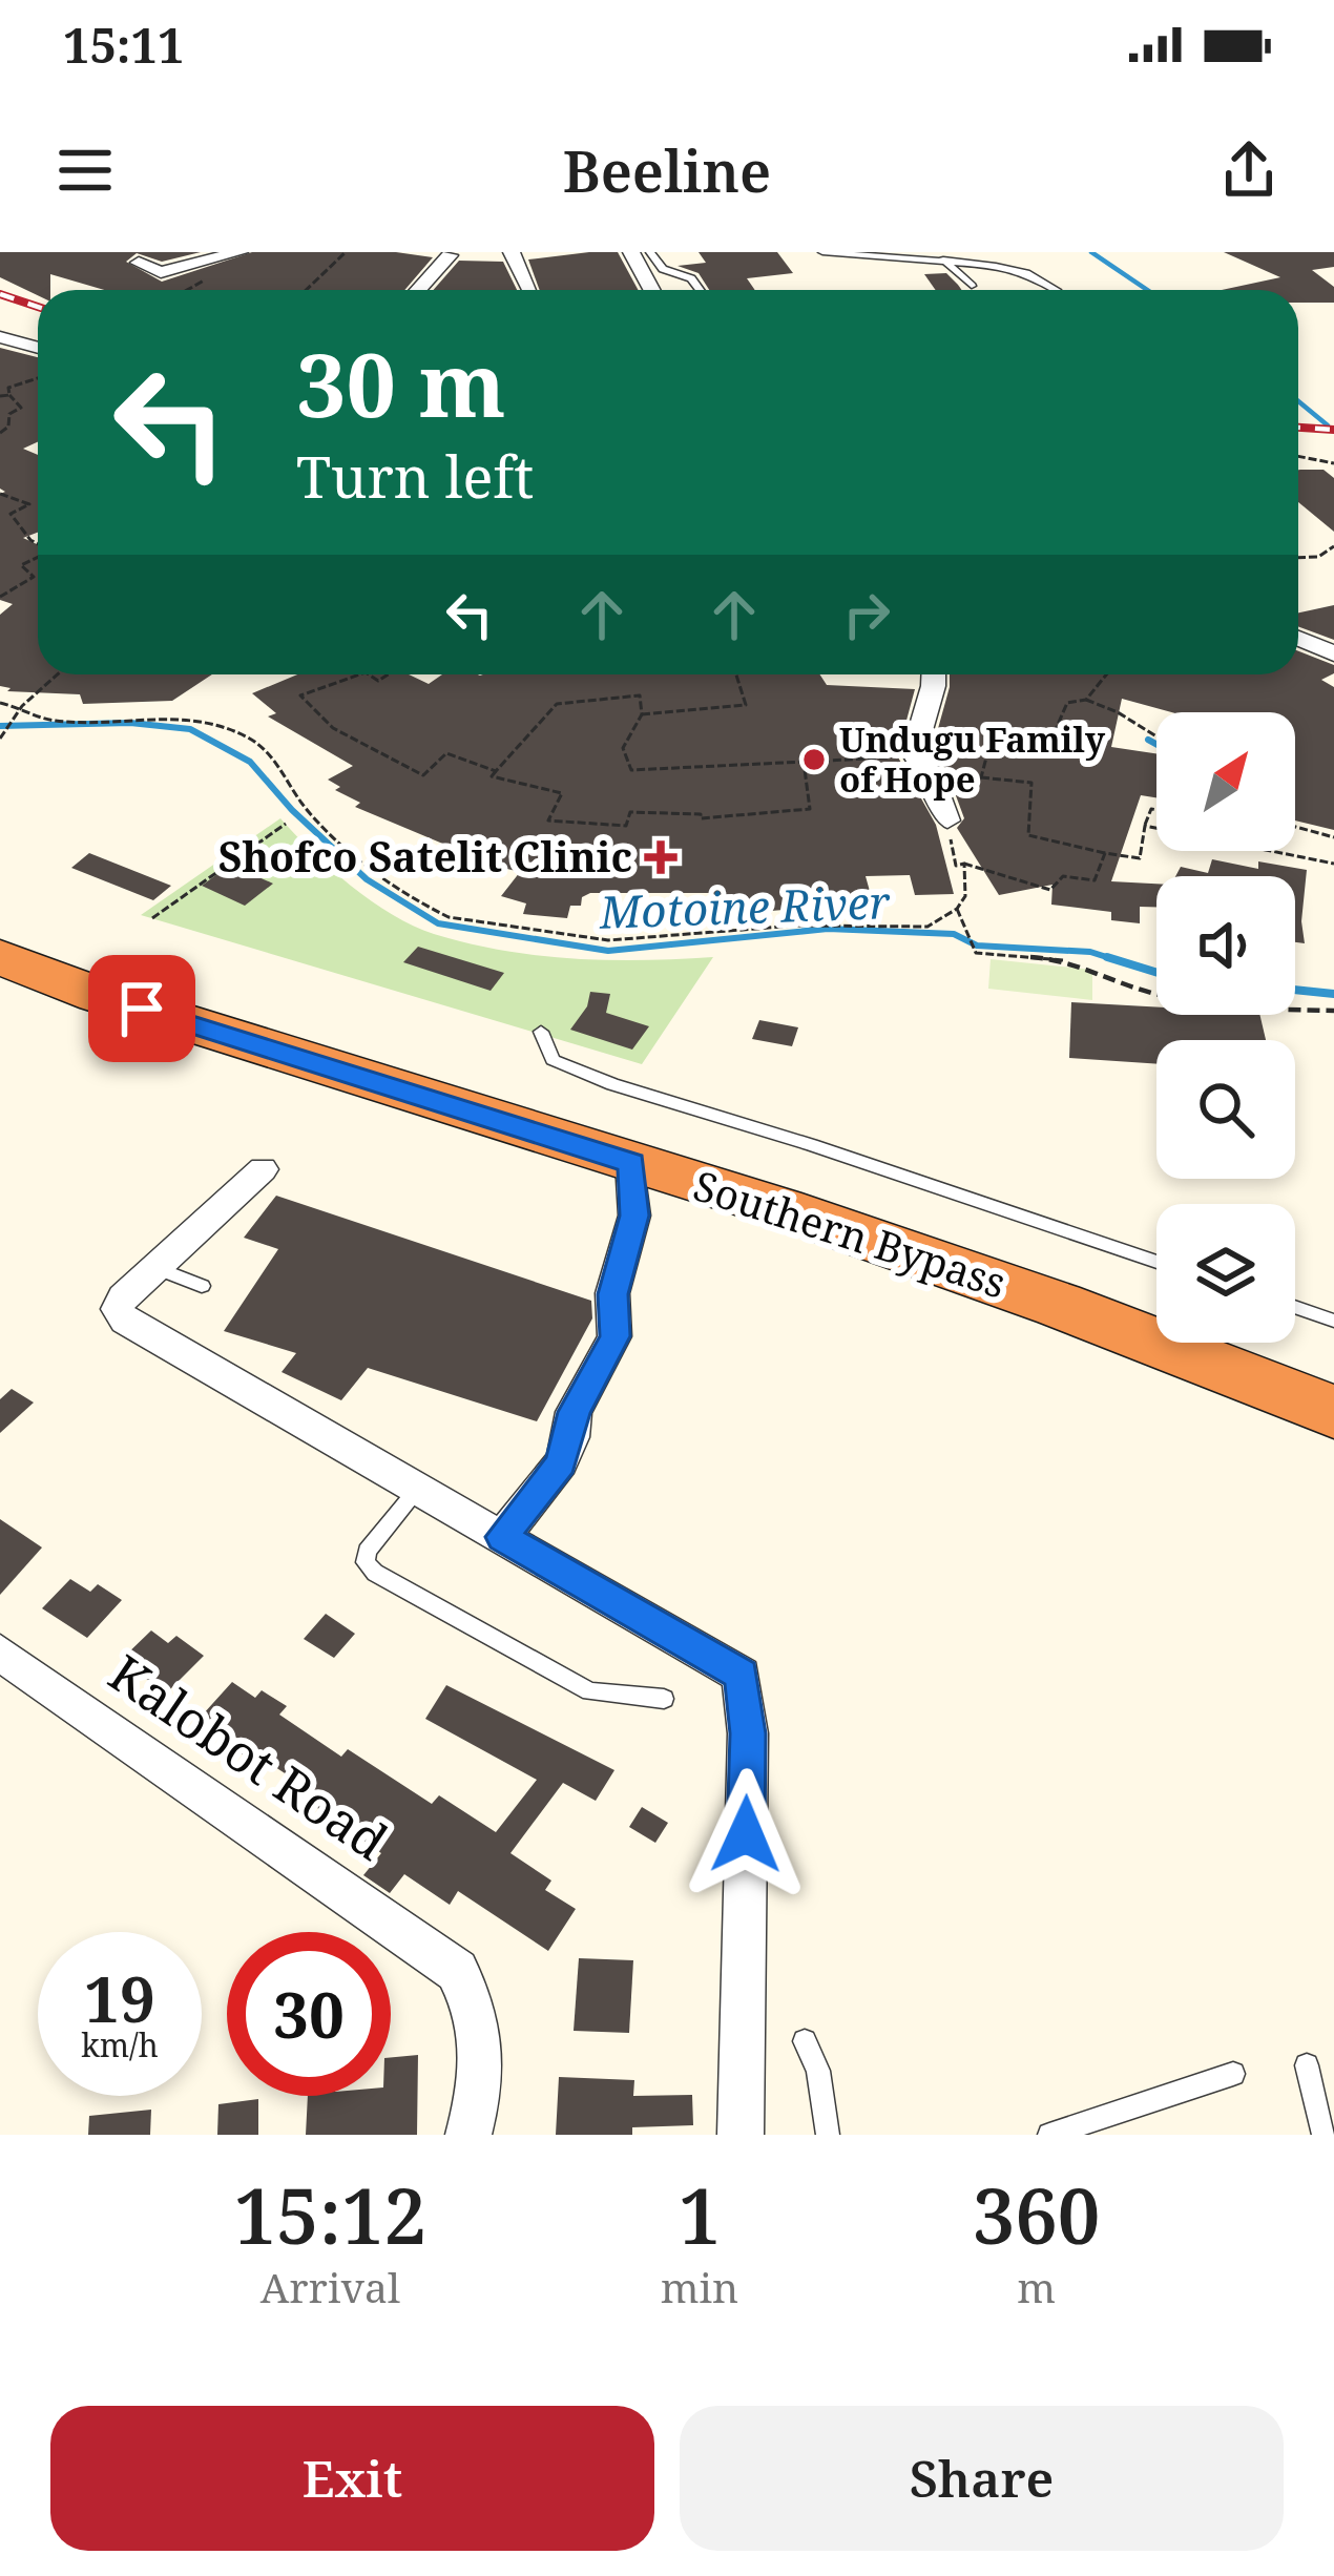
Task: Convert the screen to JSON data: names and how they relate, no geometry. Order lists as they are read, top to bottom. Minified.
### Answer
{"streets":{"highway":["Southern Bypass"],"street":["Kalobot Road"]},"water":["Motoine River"],"places":{"other":["Undugu Family of Hope"],"health":["Shofco Satelit Clinic"]},"north":"top right","page":{"status":"15:11","header":"Beeline","turn":["30 m","Turn left"],"speed":"19 km/h","limit":"30","eta":["15:12","Arrival","1","min","360","m"],"buttons":["Exit","Share"]}}
